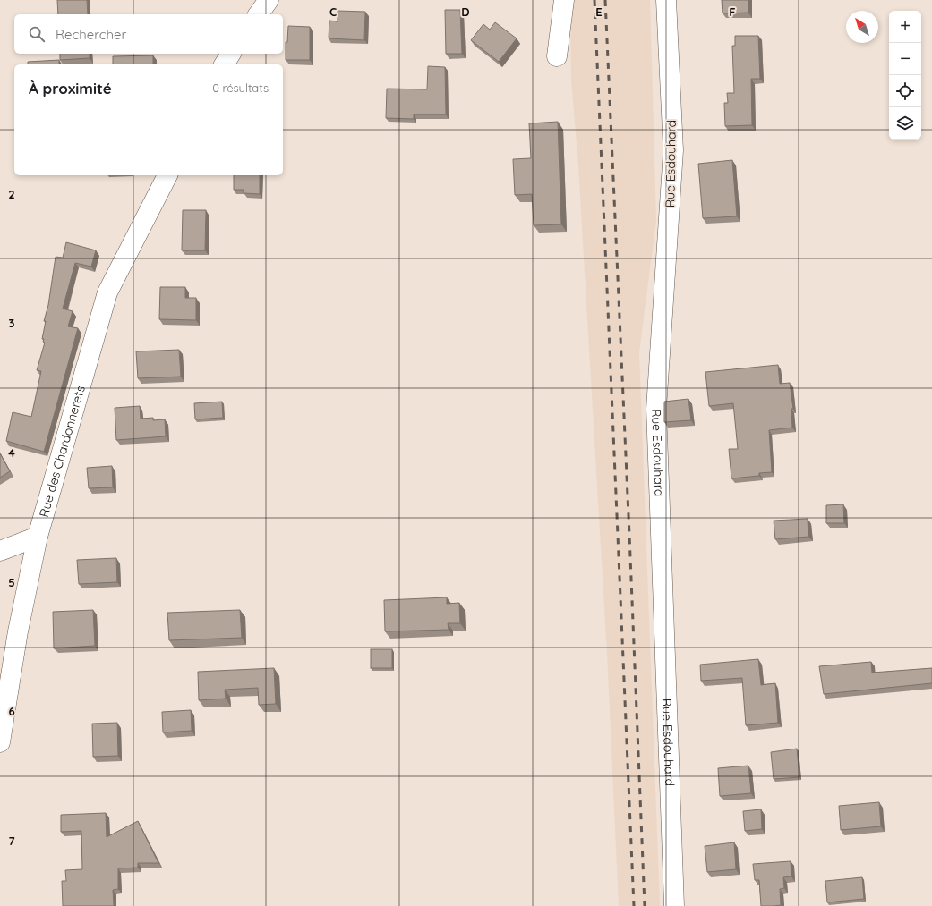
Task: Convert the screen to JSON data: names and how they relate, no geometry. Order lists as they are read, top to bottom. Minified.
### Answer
{"streets":{"street":["Rue Esdouhard","Rue des Chardonnerets"]},"north":"top left","page":{"map_buttons":["+","−"],"search":"Rechercher","heading":["À proximité","0 résultats"]},"grid":{"columns":["C","D","E","F"],"rows":["2","3","4","5","6","7"]}}
